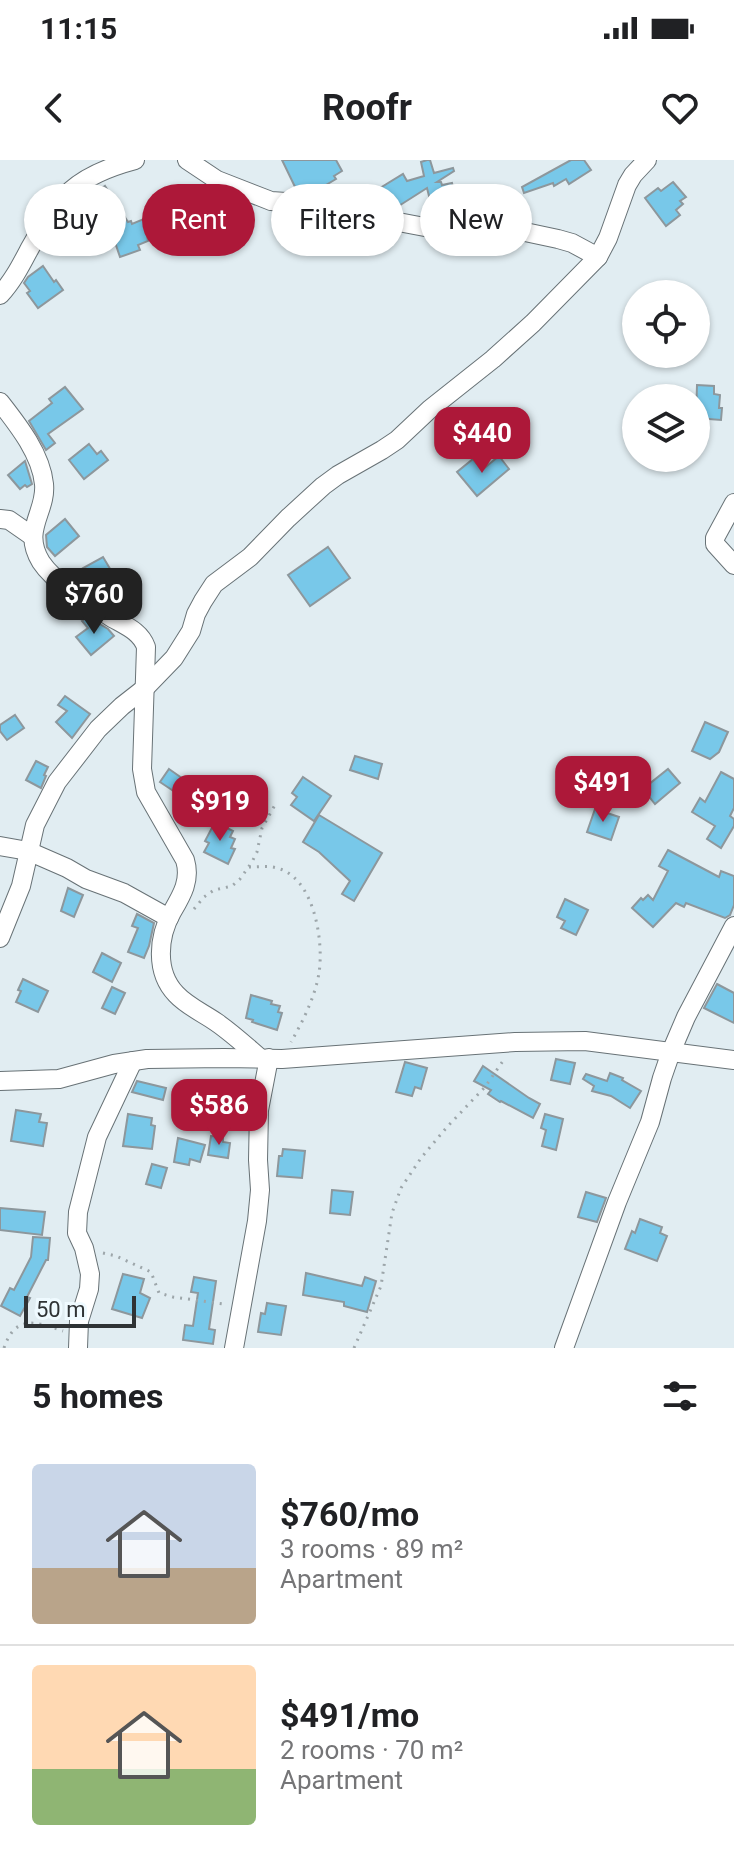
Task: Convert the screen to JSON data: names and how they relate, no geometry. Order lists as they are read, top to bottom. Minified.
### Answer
{"scale_bar":"50 m","page":{"status":"11:15","header":"Roofr","chip":["Buy","Rent","Filters","New"],"price":["$440","$760","$491","$919","$586"],"scale":"50 m","heading":"5 homes","list":[{"name":"$760/mo","note":"3 rooms · 89 m² · Apartment"},{"name":"$491/mo","note":"2 rooms · 70 m² · Apartment"}]}}
